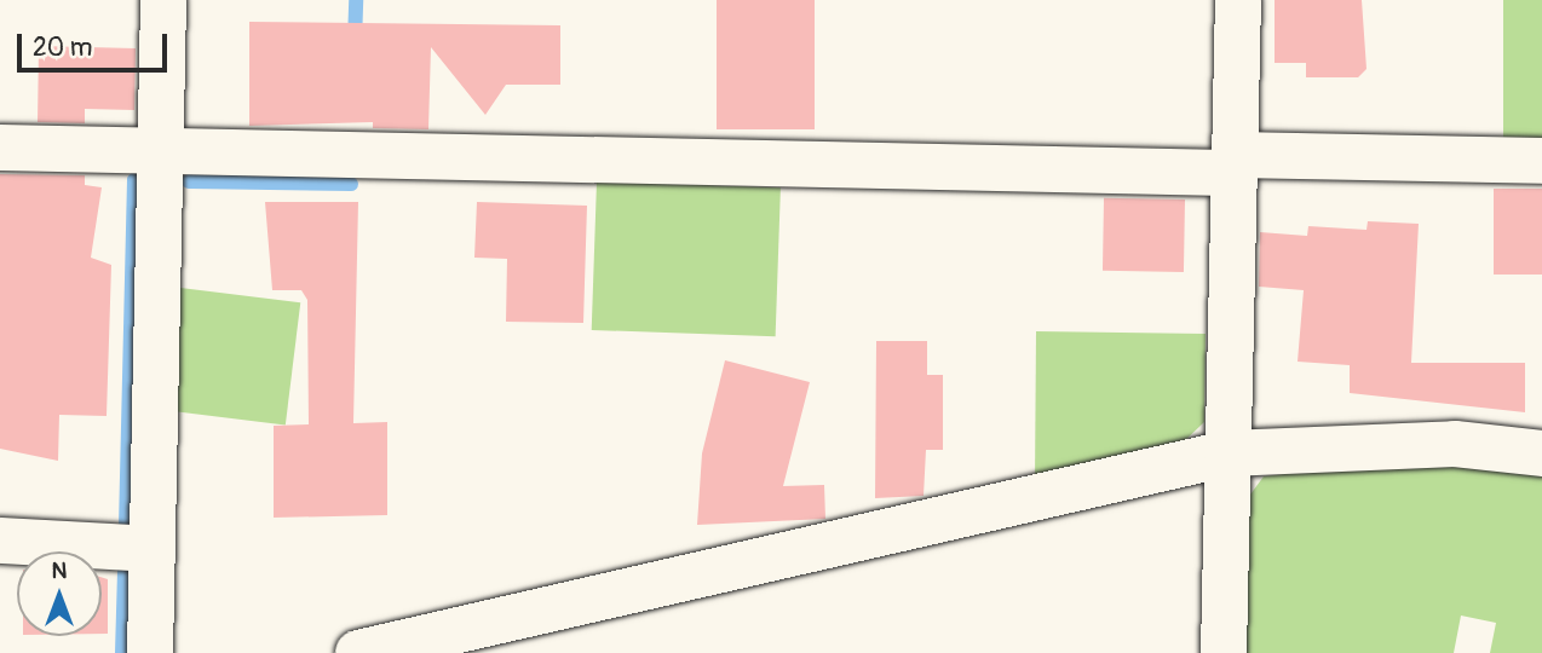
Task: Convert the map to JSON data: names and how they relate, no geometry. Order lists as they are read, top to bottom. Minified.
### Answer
{"scale_bar":"20 m","north":"top"}
